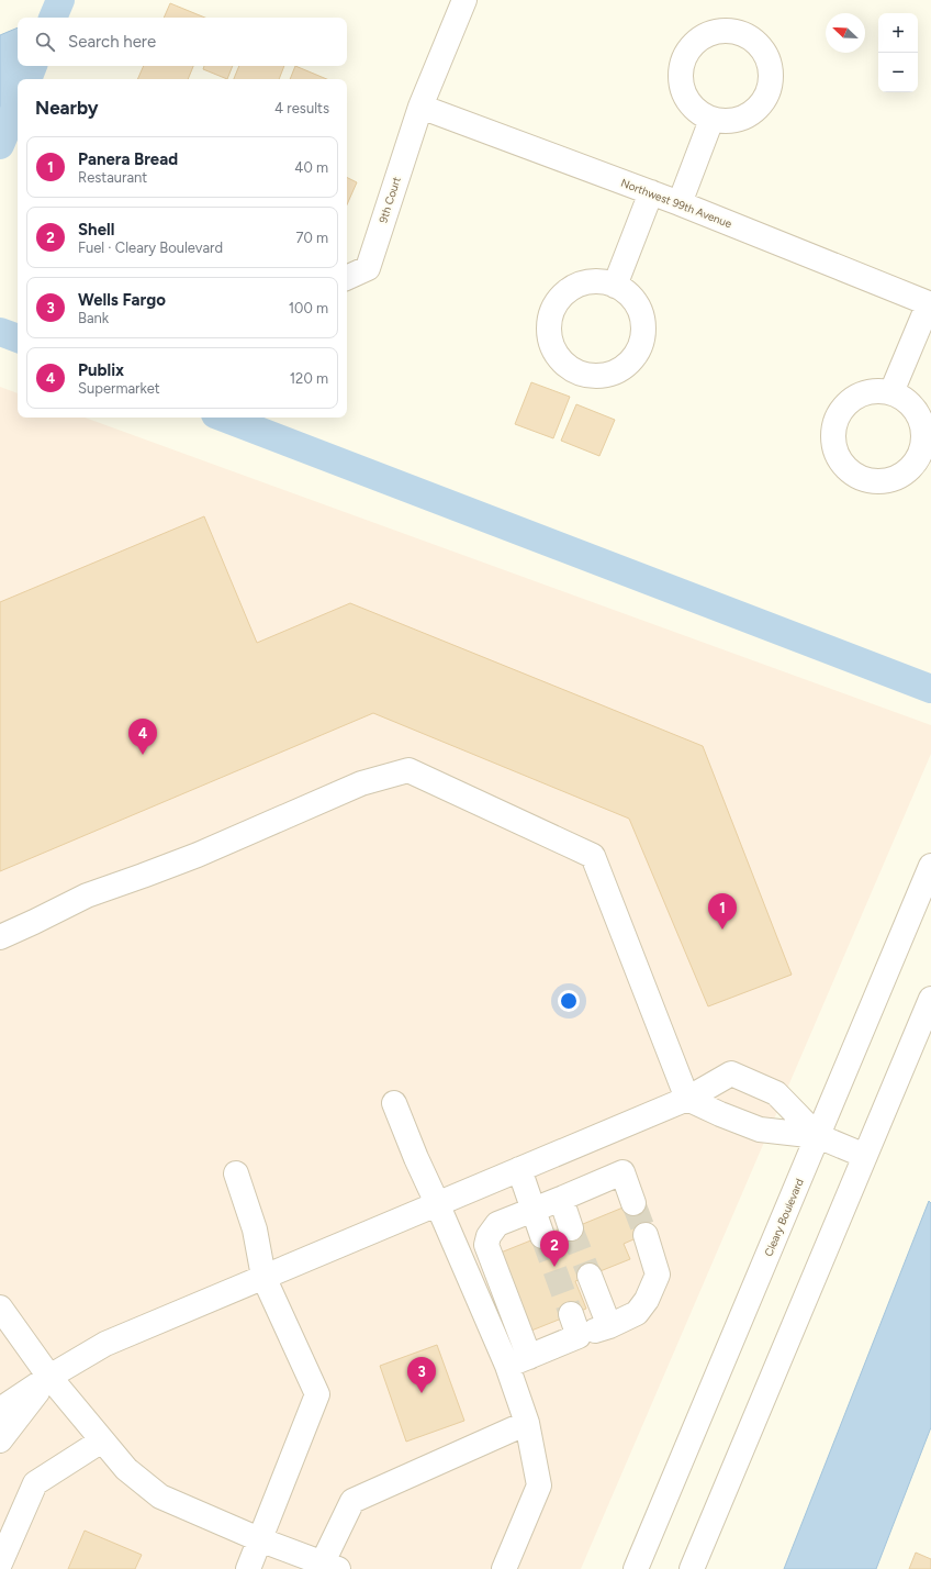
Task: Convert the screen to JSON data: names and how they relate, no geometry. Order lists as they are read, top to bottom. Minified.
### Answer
{"streets":{"street":["9th Court","Northwest 99th Avenue","Cleary Boulevard"]},"crossings":[["9th Court","Northwest 99th Avenue"]],"north":"top left","page":{"map_buttons":["+","−"],"search":"Search here","heading":["Nearby","4 results"],"list":[{"mark":"1","name":"Panera Bread","note":"Restaurant","value":"40 m"},{"mark":"2","name":"Shell","note":"Fuel · Cleary Boulevard","value":"70 m"},{"mark":"3","name":"Wells Fargo","note":"Bank","value":"100 m"},{"mark":"4","name":"Publix","note":"Supermarket","value":"120 m"}],"pins":["4","1","2","3"]}}
